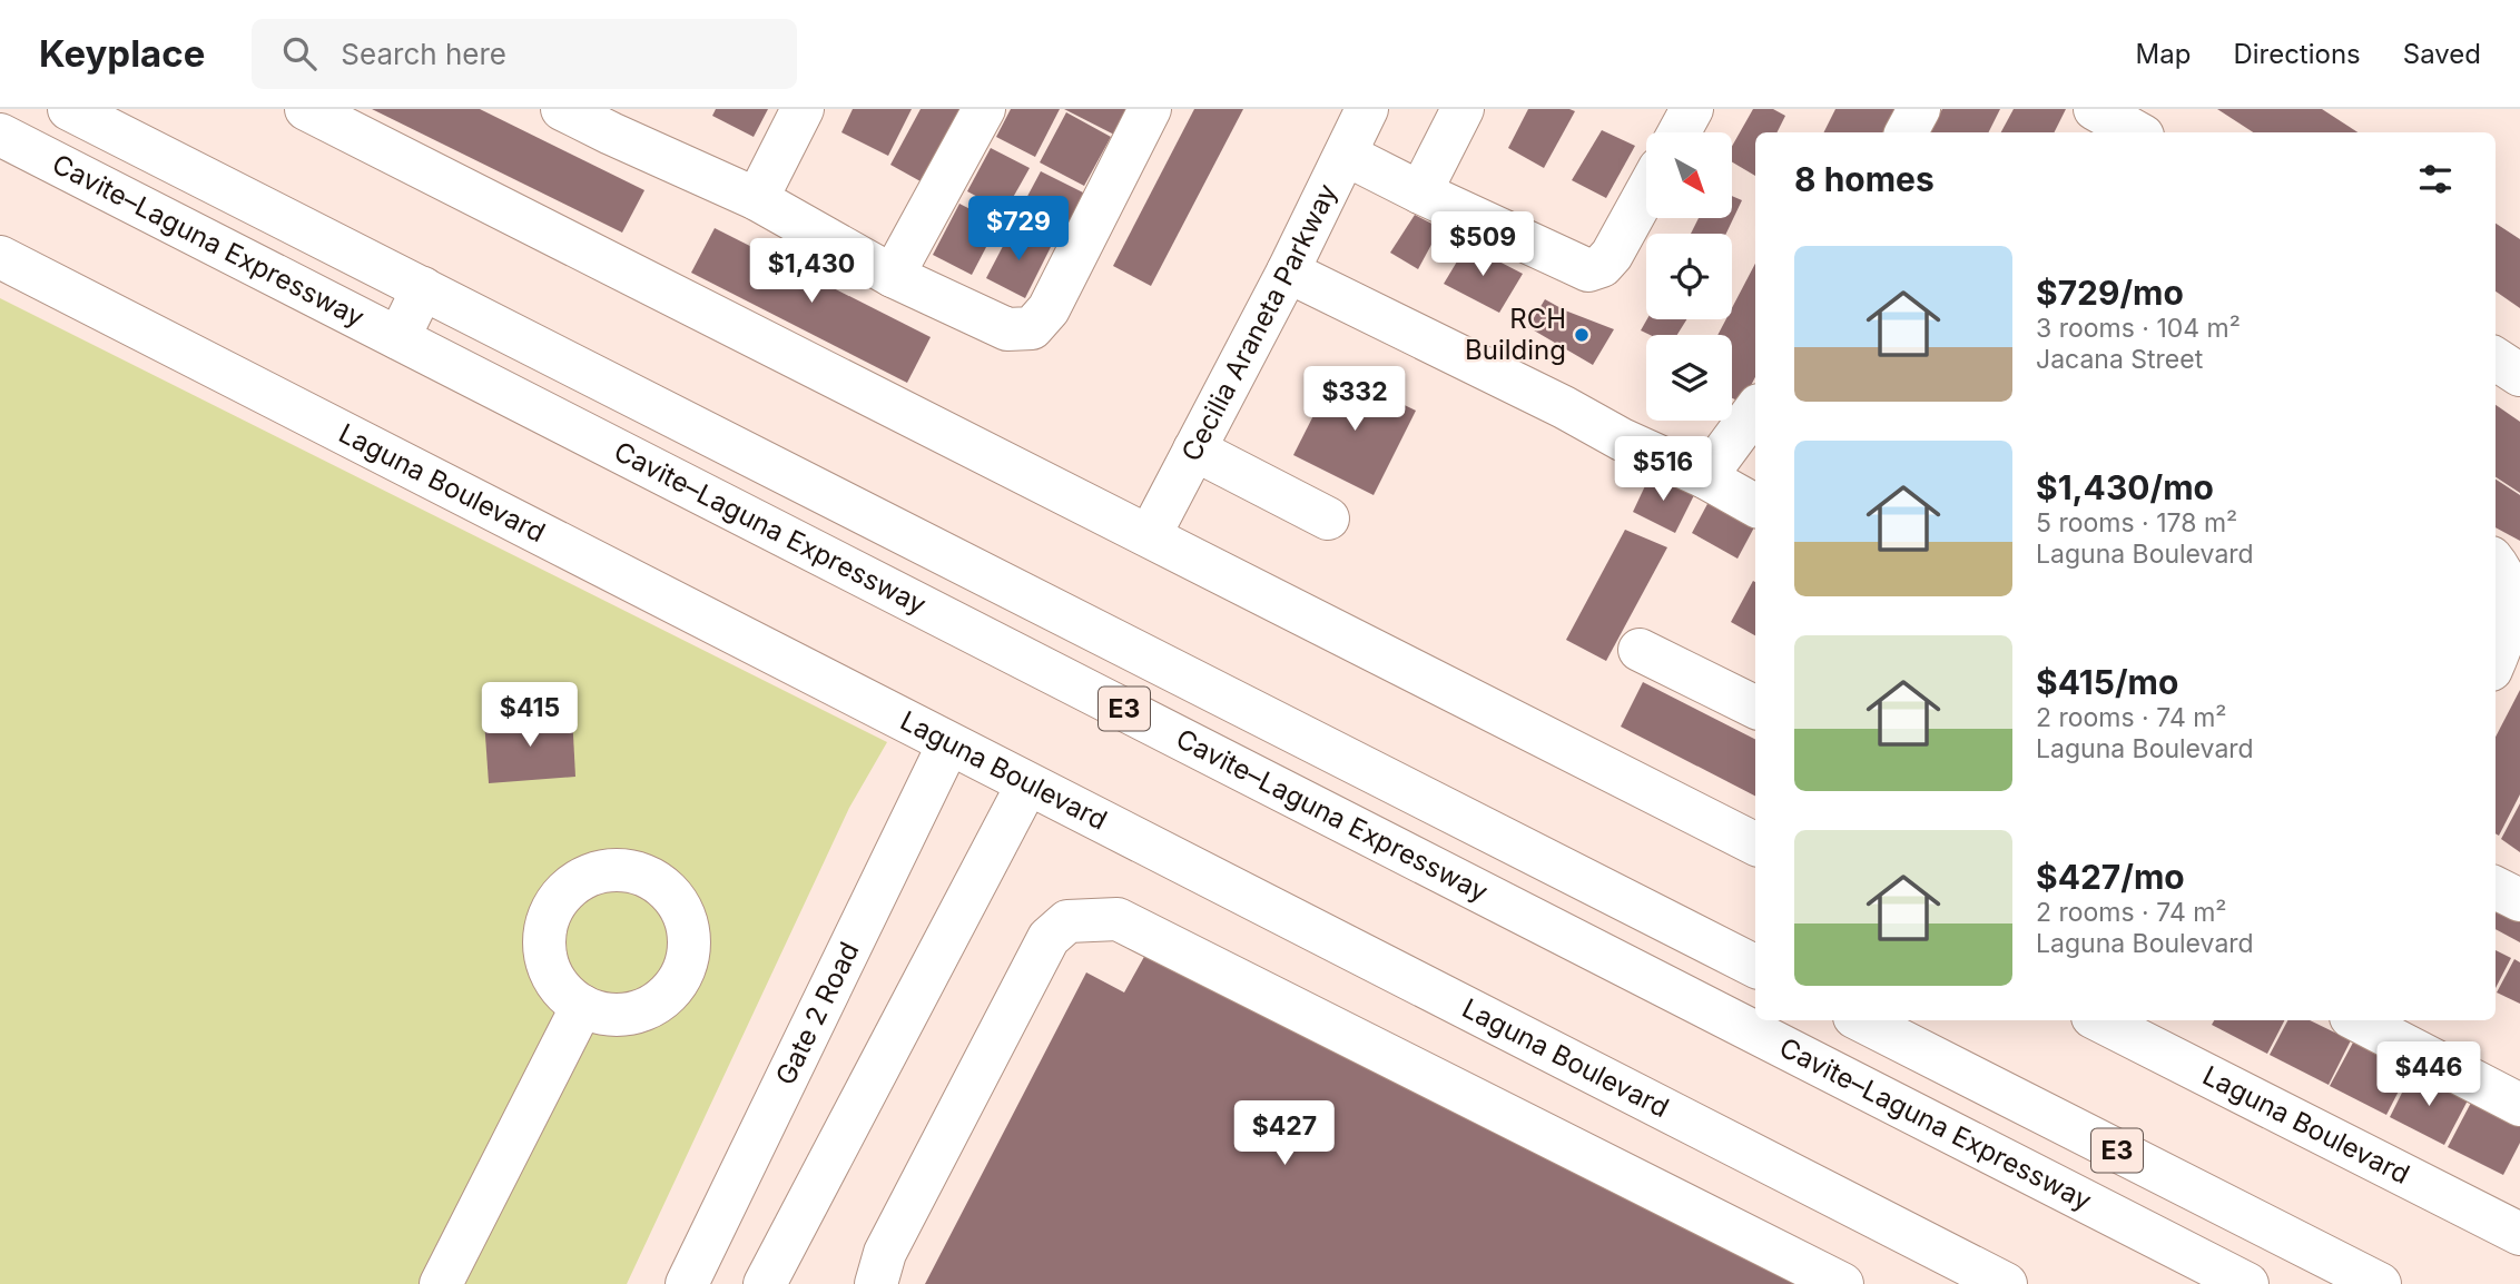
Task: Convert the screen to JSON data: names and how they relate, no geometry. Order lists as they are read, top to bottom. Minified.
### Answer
{"streets":{"main road":["Cavite–Laguna Expressway","Cecilia Araneta Parkway","Laguna Boulevard","E3","Gate 2 Road"]},"crossings":[["Laguna Boulevard","Gate 2 Road"]],"places":["RCH Building"],"north":"bottom right","page":{"header":"Keyplace","search":"Search here","nav":["Map","Directions","Saved"],"heading":"8 homes","price":["$729","$509","$1,430","$332","$516","$415","$446","$427"],"list":[{"name":"$729/mo","note":"3 rooms · 104 m² · Jacana Street"},{"name":"$1,430/mo","note":"5 rooms · 178 m² · Laguna Boulevard"},{"name":"$415/mo","note":"2 rooms · 74 m² · Laguna Boulevard"},{"name":"$427/mo","note":"2 rooms · 74 m² · Laguna Boulevard"}]}}
